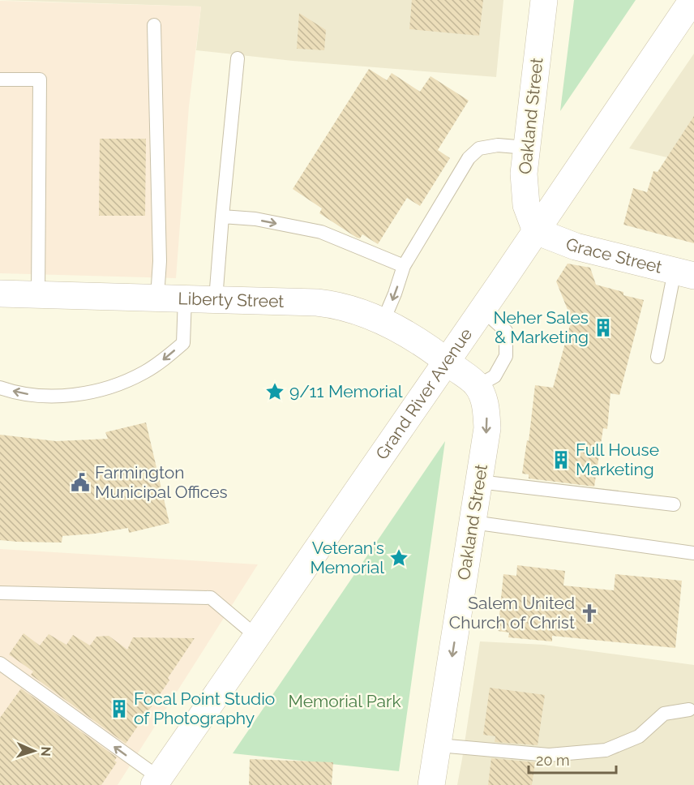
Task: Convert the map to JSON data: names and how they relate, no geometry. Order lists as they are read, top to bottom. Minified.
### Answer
{"streets":{"street":["Oakland Street","Grace Street","Liberty Street","Grand River Avenue"]},"crossings":[["Oakland Street","Grace Street"],["Oakland Street","Liberty Street"],["Oakland Street","Grand River Avenue"],["Grace Street","Grand River Avenue"],["Liberty Street","Grand River Avenue"]],"one_way":["Oakland Street"],"parks":["Memorial Park"],"places":{"building":["Neher Sales & Marketing","Full House Marketing","Focal Point Studio of Photography"],"place":["9/11 Memorial","Veteran's Memorial"],"public building":["Farmington Municipal Offices"],"church":["Salem United Church of Christ"]},"scale_bar":"20 m","north":"right"}
